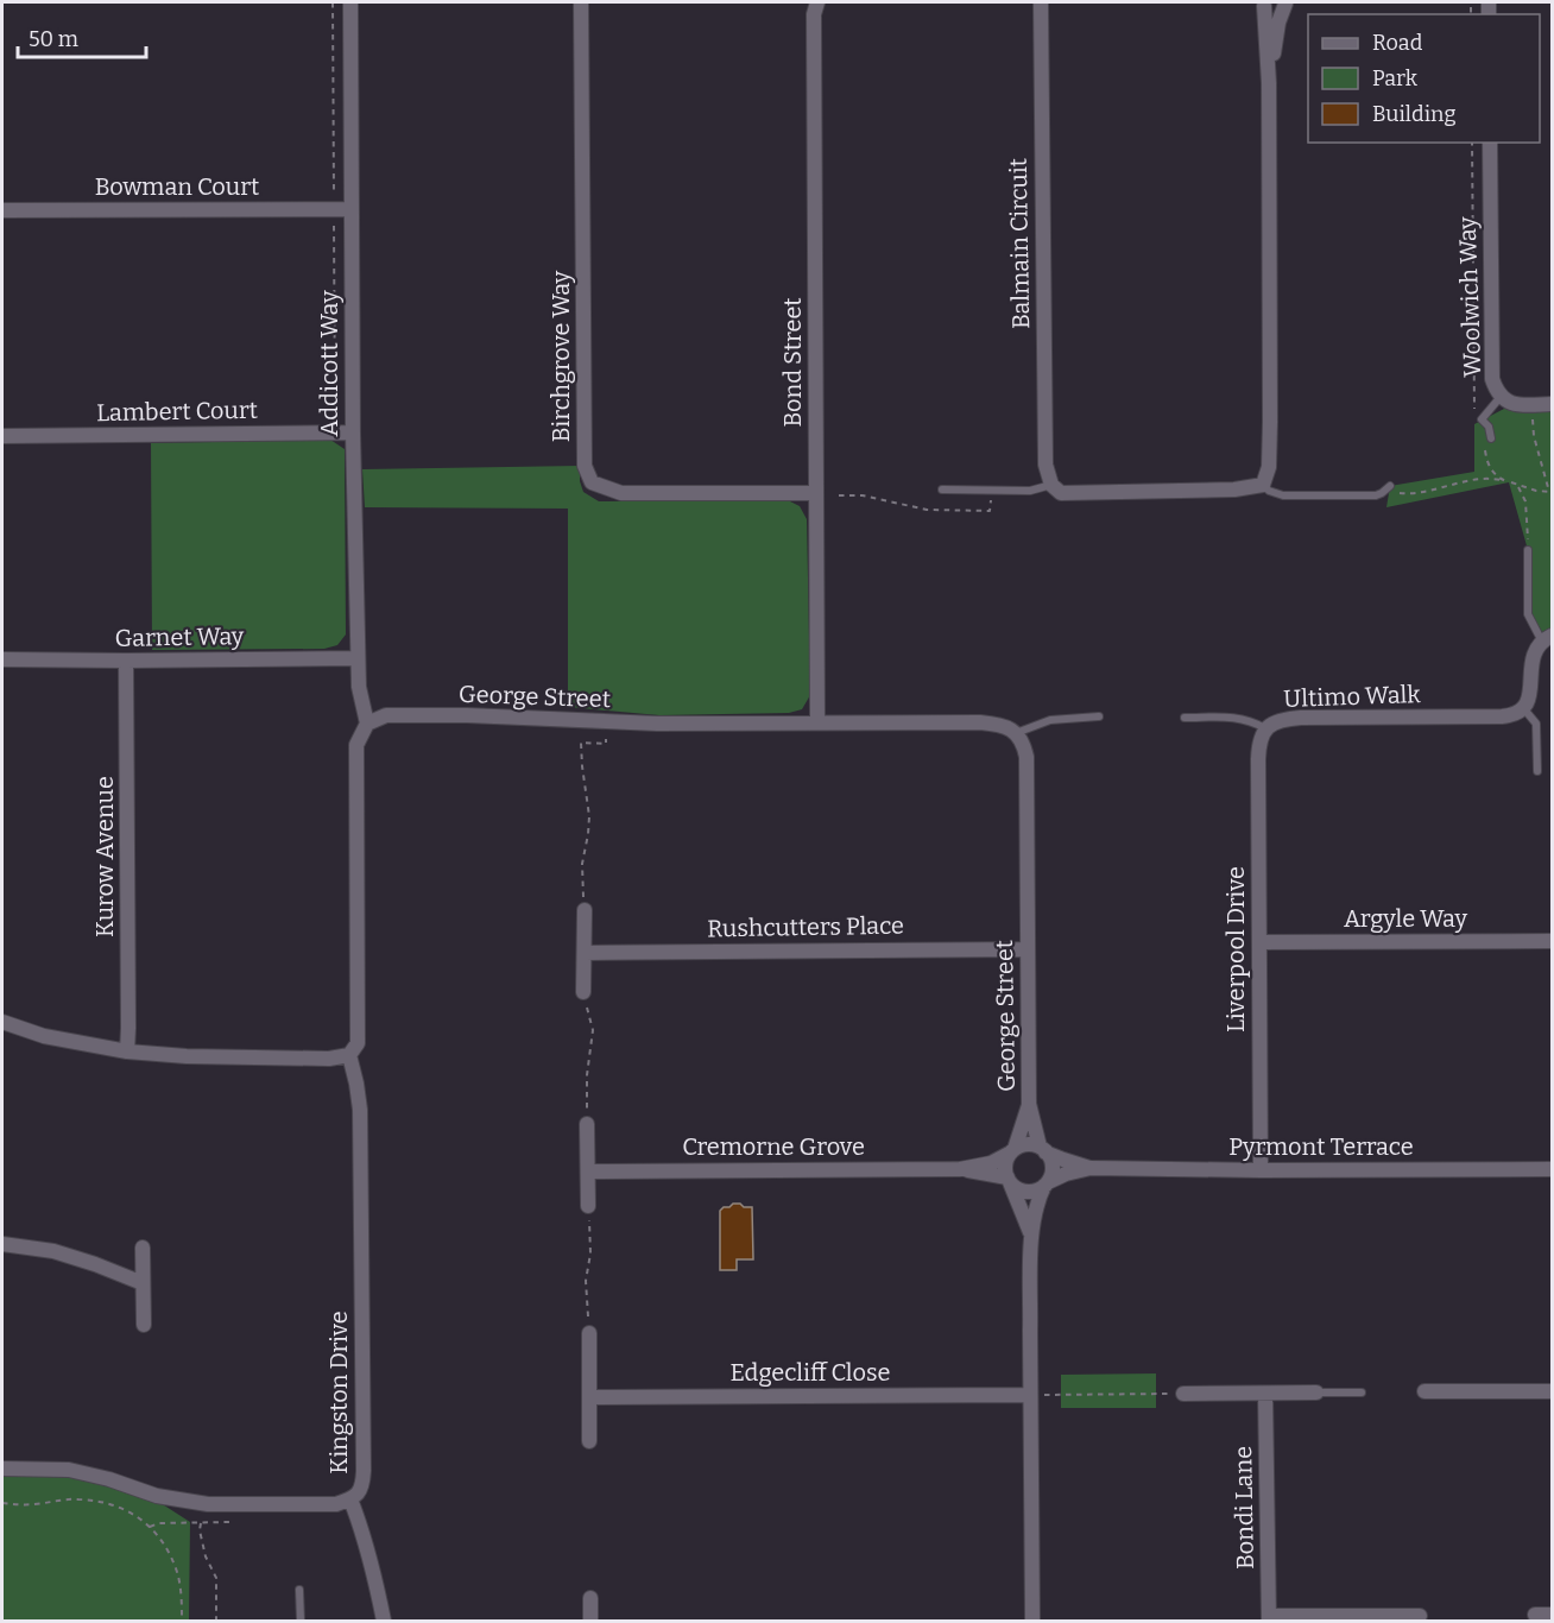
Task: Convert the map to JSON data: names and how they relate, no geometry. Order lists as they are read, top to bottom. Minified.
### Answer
{"streets":{"street":["Bowman Court","Balmain Circuit","Woolwich Way","Birchgrove Way","Bond Street","Addicott Way","Lambert Court","Garnet Way","George Street","Ultimo Walk","Kurow Avenue","Argyle Way","Rushcutters Place","Liverpool Drive","Cremorne Grove","Pyrmont Terrace","Edgecliff Close","Kingston Drive","Bondi Lane"]},"crossings":[["Bowman Court","Addicott Way"],["Birchgrove Way","Bond Street"],["Bond Street","George Street"],["Addicott Way","Lambert Court"],["Addicott Way","Garnet Way"],["Addicott Way","George Street"],["Garnet Way","Kurow Avenue"],["George Street","Rushcutters Place"],["George Street","Cremorne Grove"],["George Street","Pyrmont Terrace"],["Ultimo Walk","Liverpool Drive"],["Argyle Way","Liverpool Drive"],["Liverpool Drive","Pyrmont Terrace"],["Cremorne Grove","Pyrmont Terrace"]],"legend":["Road","Park","Building"],"scale_bar":"50 m"}
